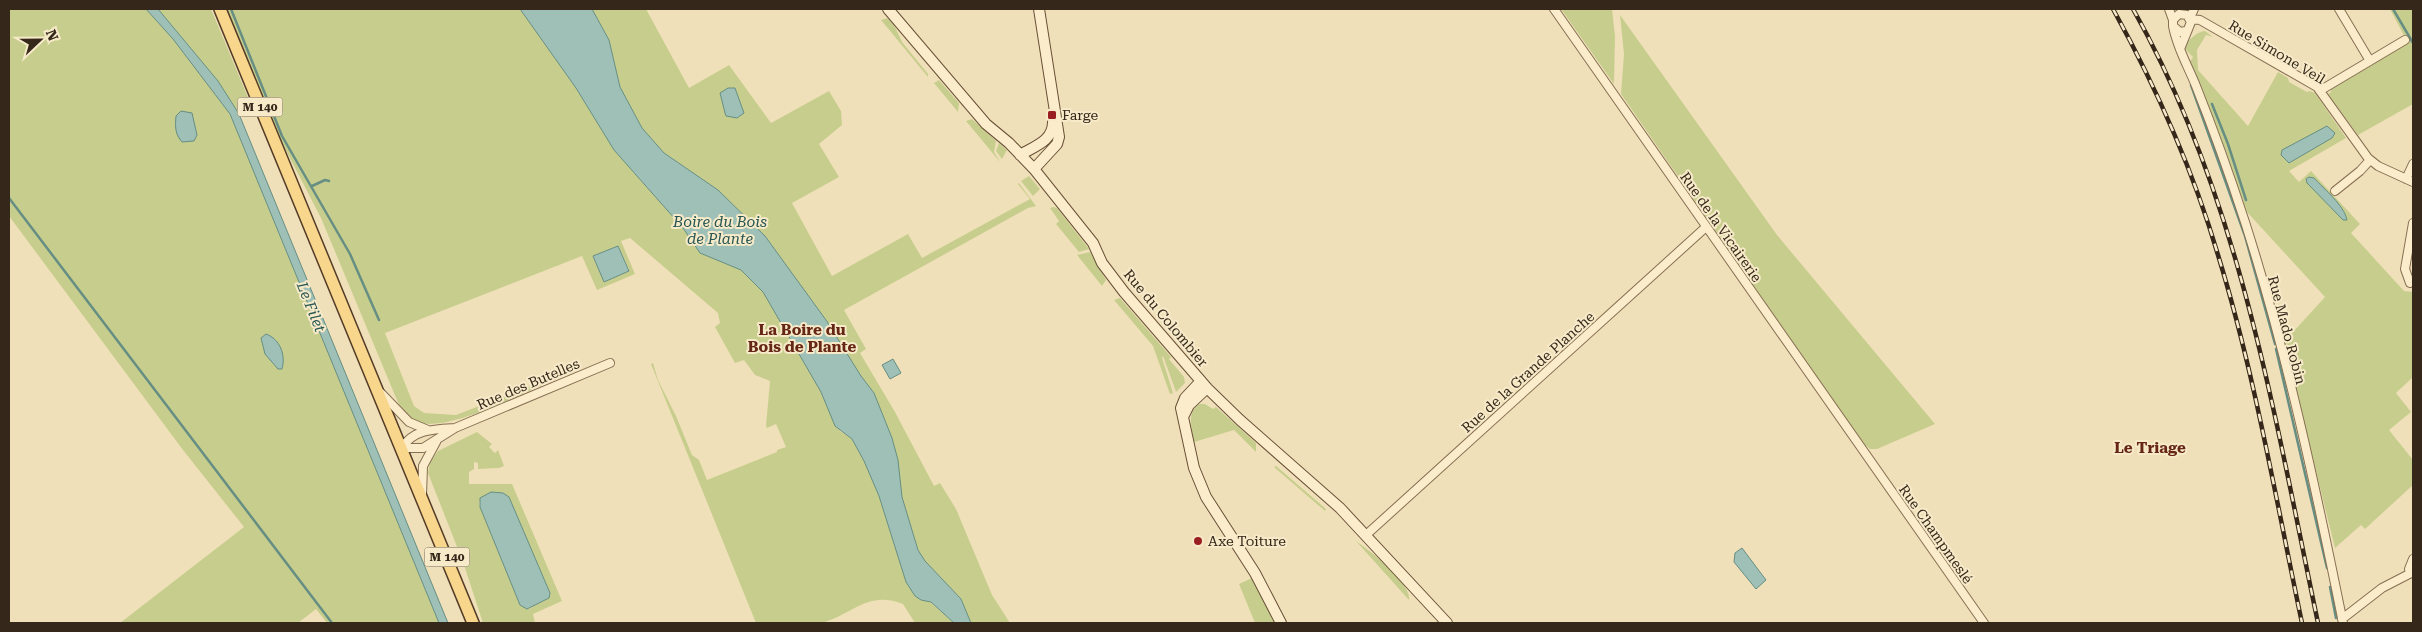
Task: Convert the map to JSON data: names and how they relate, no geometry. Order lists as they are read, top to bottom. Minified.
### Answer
{"streets":{"main road":["M 140","Rue du Colombier"],"street":["Rue Simone Veil","Rue de la Vicairerie","Rue Mado Robin","Rue de la Grande Planche","Rue des Butelles","Rue Champmeslé"]},"crossings":[["Rue Simone Veil","Rue Mado Robin"],["M 140","Rue des Butelles"],["Rue de la Vicairerie","Rue de la Grande Planche"],["Rue de la Vicairerie","Rue Champmeslé"],["Rue du Colombier","Rue de la Grande Planche"]],"districts":["La Boire du Bois de Plante","Le Triage"],"water":["Boire du Bois de Plante","Le Filet"],"places":{"transit":["Farge"],"other":["Axe Toiture"]},"north":"right"}
